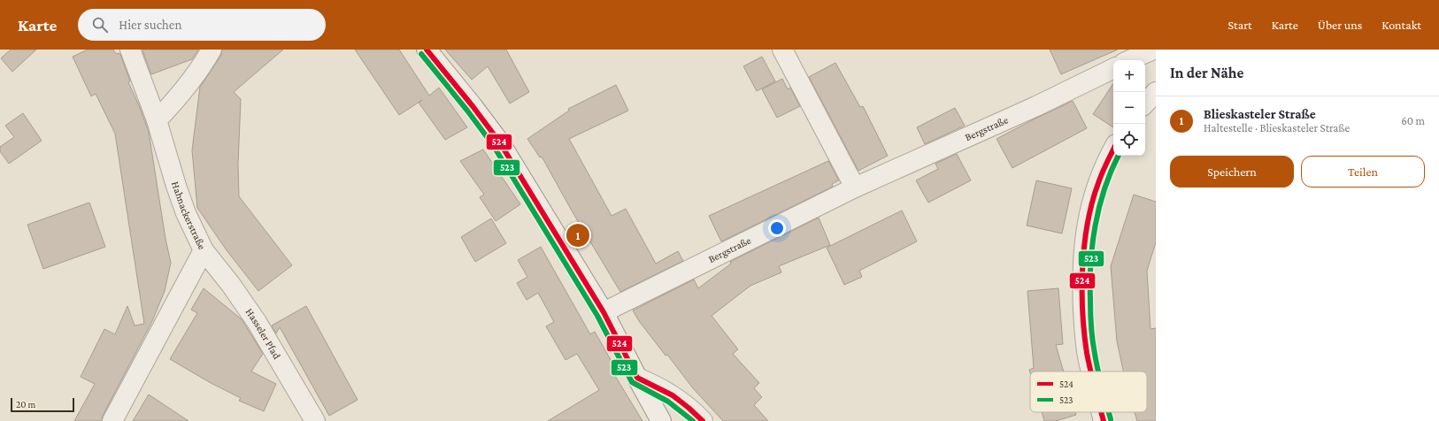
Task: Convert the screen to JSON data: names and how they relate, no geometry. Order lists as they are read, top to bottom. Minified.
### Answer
{"streets":{"street":["Bergstraße","Hahnackerstraße","Hasseler Pfad"]},"crossings":[["Hahnackerstraße","Hasseler Pfad"]],"lines":["transit line 524","transit line 523"],"legend":["524","523"],"scale_bar":"20 m","page":{"header":"Karte","search":"Hier suchen","nav":["Start","Karte","Über uns","Kontakt"],"heading":"In der Nähe","map_buttons":["+","−"],"list":[{"mark":"1","name":"Blieskasteler Straße","note":"Haltestelle · Blieskasteler Straße","value":"60 m"}],"buttons":["Speichern","Teilen"],"pins":"1","scale":"20 m"}}
